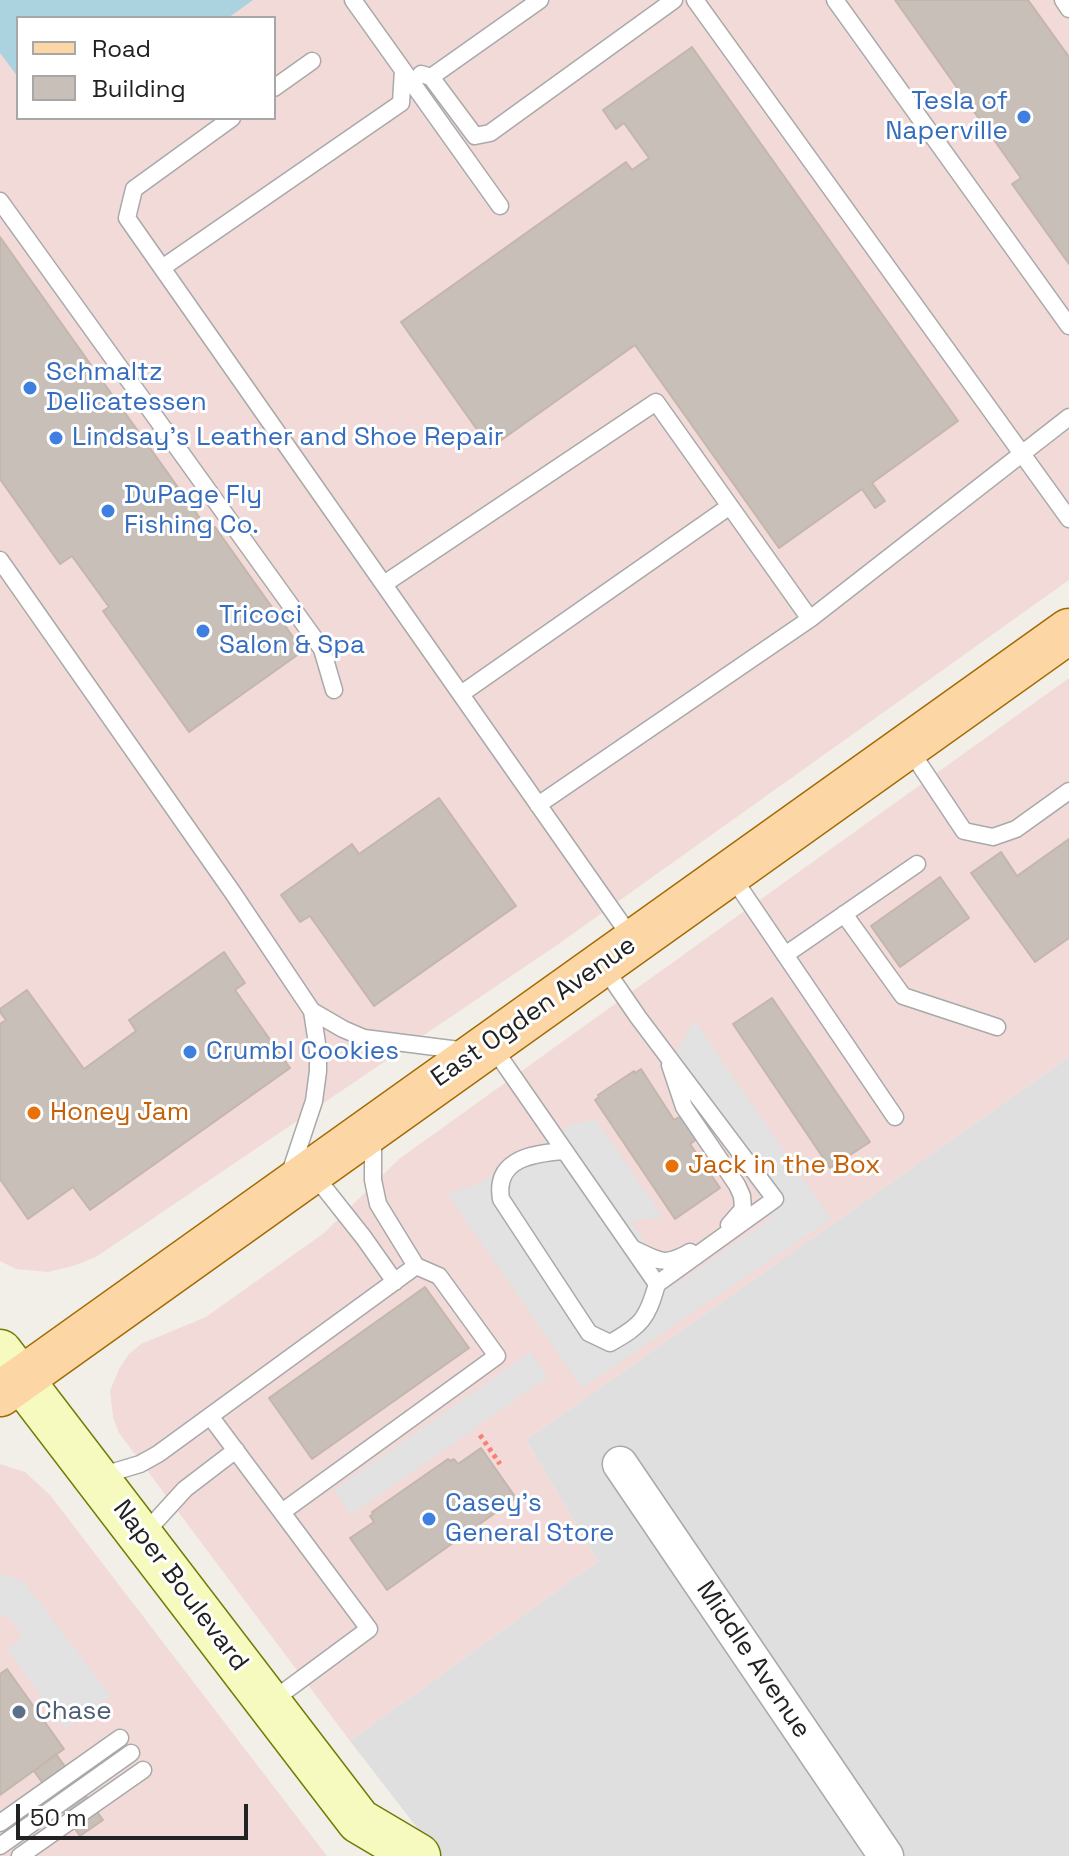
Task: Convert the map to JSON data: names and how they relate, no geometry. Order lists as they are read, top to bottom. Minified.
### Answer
{"streets":{"main road":["East Ogden Avenue","Naper Boulevard"],"street":["Middle Avenue"]},"crossings":[["East Ogden Avenue","Naper Boulevard"]],"places":["Tesla of Naperville","Schmaltz Delicatessen","Lindsay's Leather and Shoe Repair","DuPage Fly Fishing Co.","Tricoci Salon & Spa","Crumbl Cookies","Honey Jam","Jack in the Box","Casey's General Store","Chase"],"legend":["Road","Building"],"scale_bar":"50 m"}
